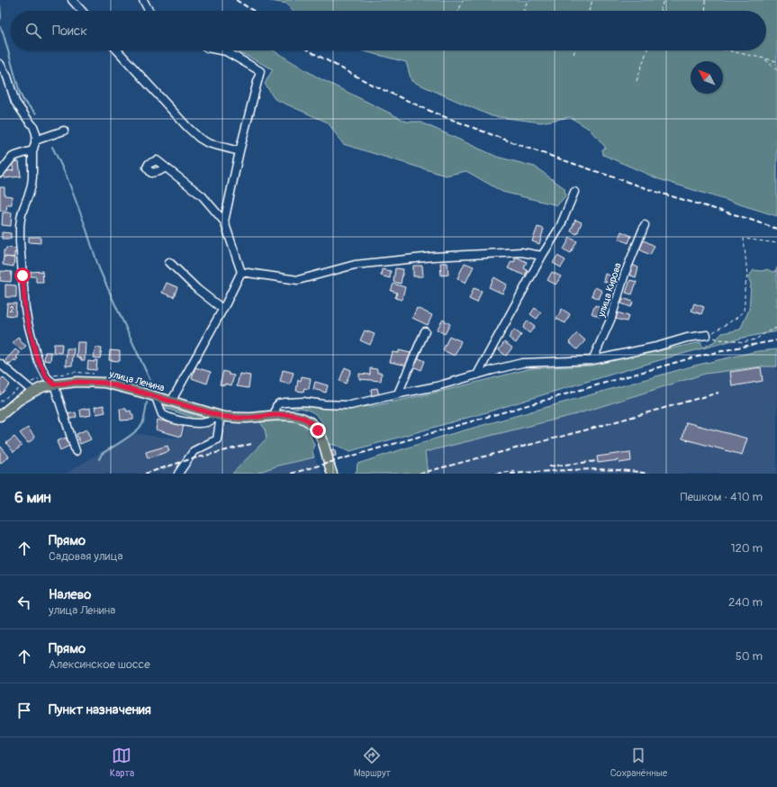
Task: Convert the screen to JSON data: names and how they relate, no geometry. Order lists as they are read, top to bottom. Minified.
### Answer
{"streets":{"main road":["улица Ленина"],"street":["улица Кирова"]},"house_numbers":["2"],"north":"top left","page":{"search":"Поиск","heading":["6 мин","Пешком · 410 m"],"list":[["Прямо","Садовая улица","120 m"],["Налево","улица Ленина","240 m"],["Прямо","Алексинское шоссе","50 m"],"Пункт назначения"],"nav":["Карта","Маршрут","Сохранённые"]}}
